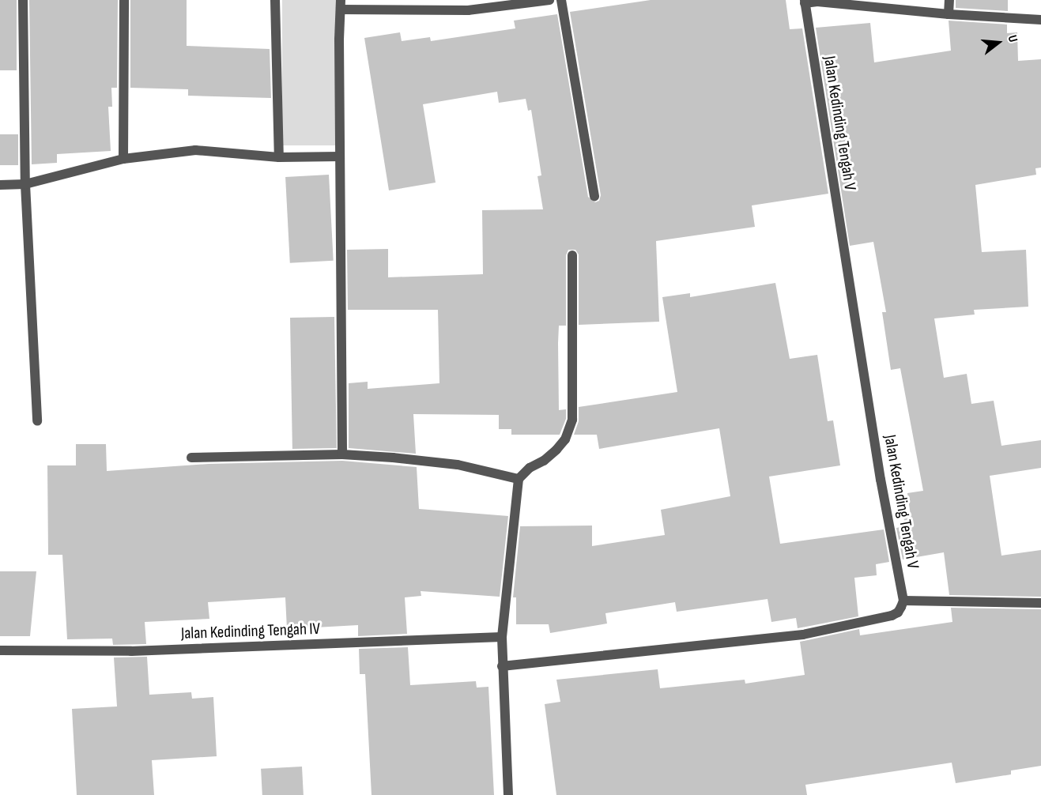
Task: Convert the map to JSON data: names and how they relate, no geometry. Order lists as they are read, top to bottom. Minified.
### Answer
{"streets":{"street":["Jalan Kedinding Tengah V","Jalan Kedinding Tengah IV"]},"north":"right"}
